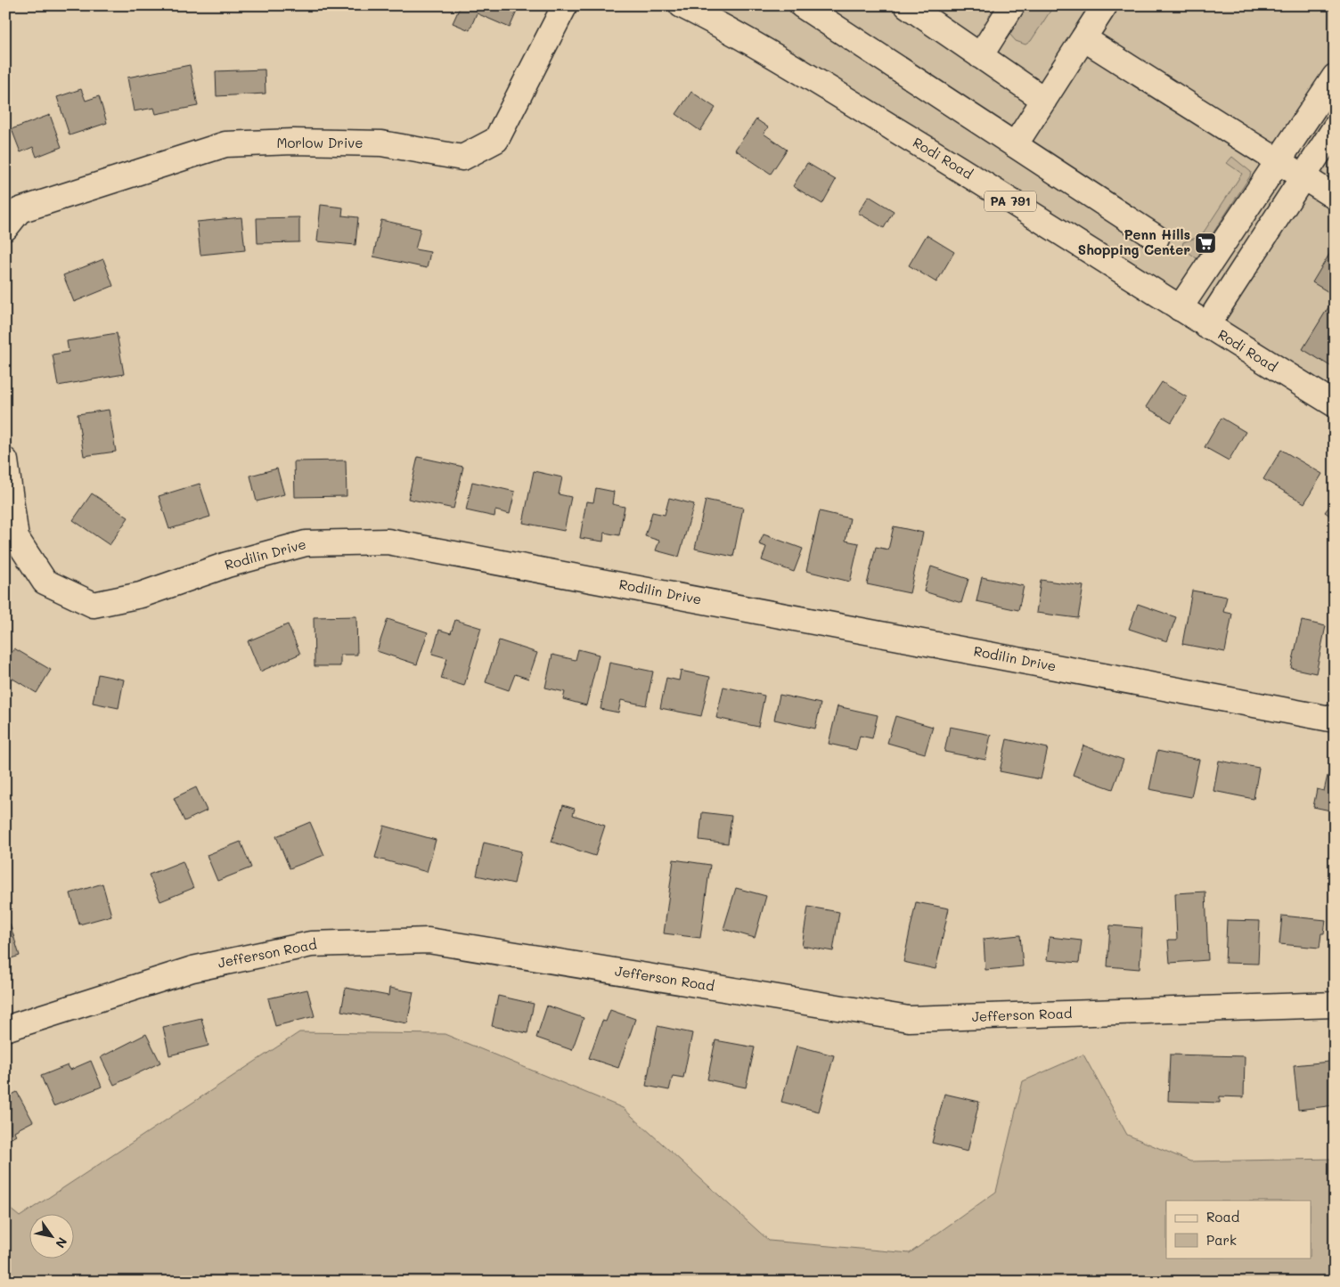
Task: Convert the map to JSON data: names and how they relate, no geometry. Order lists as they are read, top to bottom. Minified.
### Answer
{"streets":{"street":["Morlow Drive","Rodi Road","PA 791","Rodilin Drive","Jefferson Road"]},"places":{"supermarket":["Penn Hills Shopping Center"]},"legend":["Road","Park"],"north":"bottom right"}
